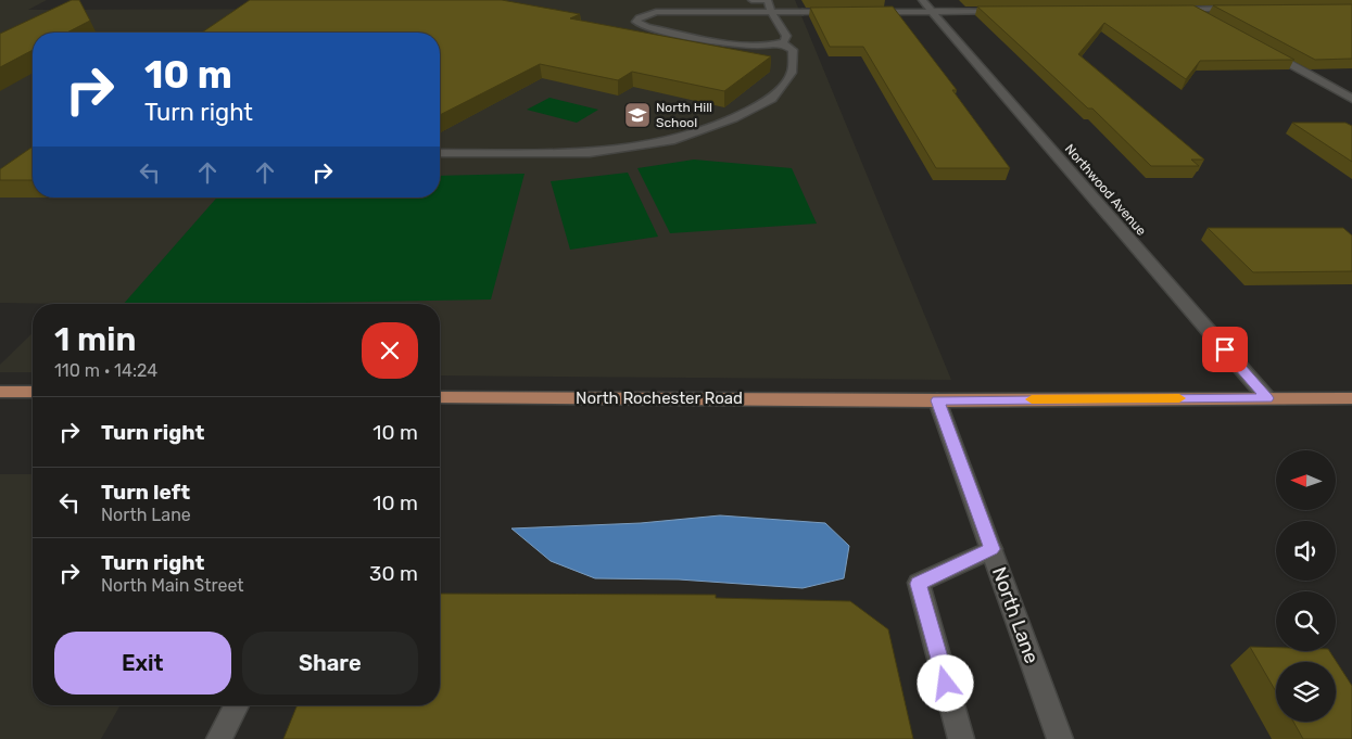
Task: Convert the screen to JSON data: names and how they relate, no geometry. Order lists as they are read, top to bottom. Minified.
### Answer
{"streets":{"main road":["North Rochester Road"],"street":["Northwood Avenue","North Lane"]},"crossings":[["Northwood Avenue","North Rochester Road"],["North Rochester Road","North Lane"]],"places":{"school or university":["North Hill School"]},"north":"left","page":{"turn":["10 m","Turn right"],"heading":["1 min","110 m · 14:24"],"list":[{"name":"Turn right","value":"10 m"},{"name":"Turn left","note":"North Lane","value":"10 m"},{"name":"Turn right","note":"North Main Street","value":"30 m"}],"buttons":["Exit","Share"]}}
